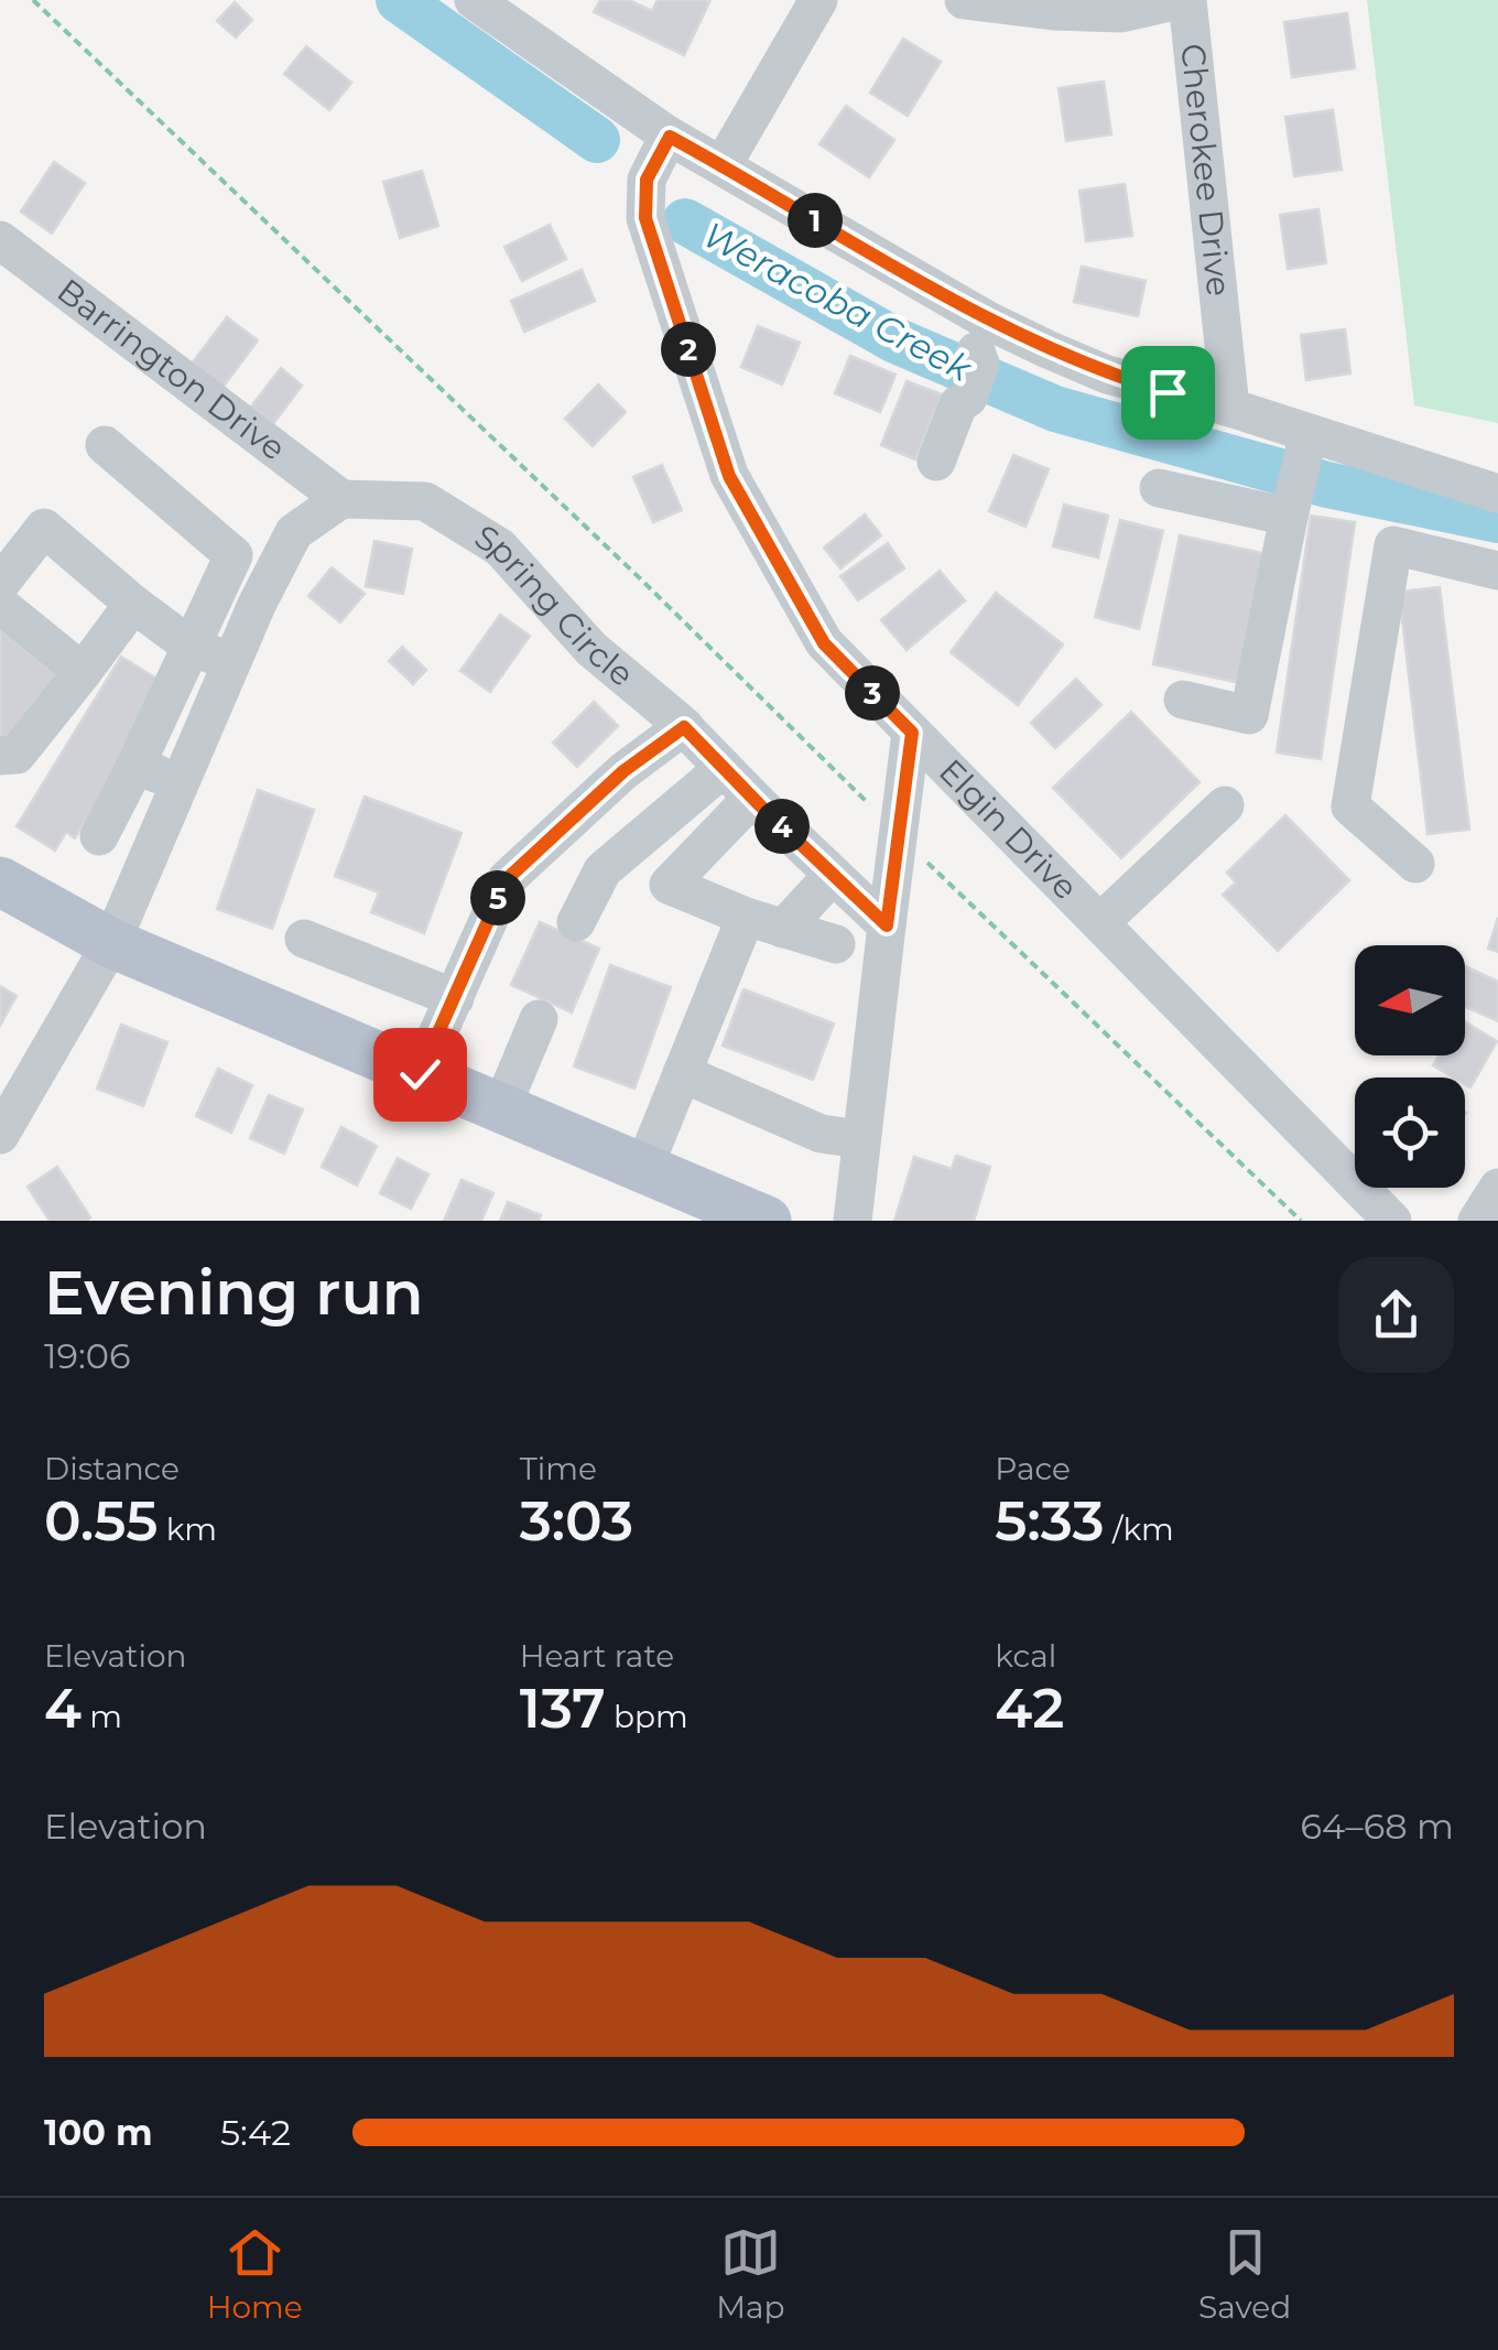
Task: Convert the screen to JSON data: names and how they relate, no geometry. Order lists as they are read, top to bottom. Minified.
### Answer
{"streets":{"street":["Cherokee Drive","Barrington Drive","Spring Circle","Elgin Drive"]},"crossings":[["Barrington Drive","Spring Circle"]],"water":["Weracoba Creek"],"north":"left","page":{"pins":["1","2","3","4","5"],"heading":["Evening run","19:06"],"stats":[["Distance","0.55 km"],["Time","3:03"],["Pace","5:33 /km"],["Elevation","4 m"],["Heart rate","137 bpm"],["kcal","42"]],"chart":["Elevation","64–68 m"],"list":[{"name":"100 m","note":"5:42"}],"tabs":["Home","Map","Saved"]}}
